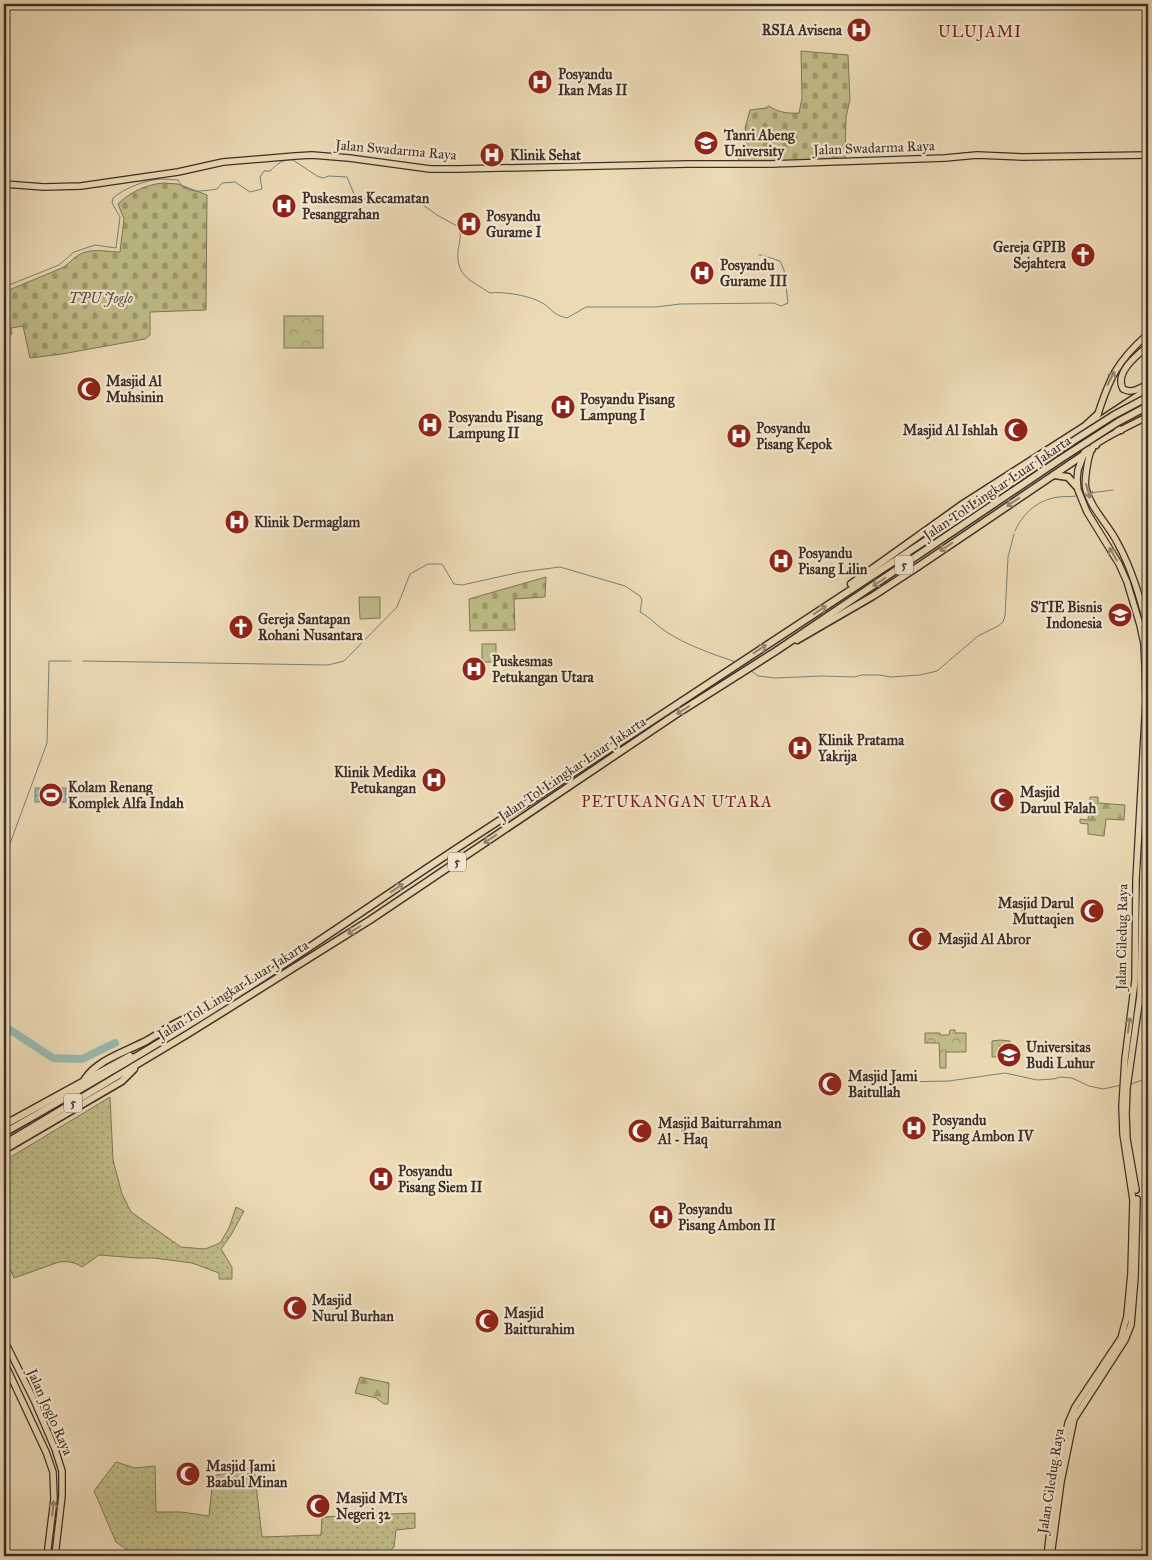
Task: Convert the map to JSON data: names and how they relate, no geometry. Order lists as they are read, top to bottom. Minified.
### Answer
{"streets":{"highway":["Jalan Tol Lingkar Luar Jakarta","5"],"main road":["Jalan Swadarma Raya","Jalan Ciledug Raya","Jalan Joglo Raya"]},"districts":["ULUJAMI","PETUKANGAN UTARA"],"parks":["TPU Joglo"],"places":{"hospital":["RSIA Avisena","Posyandu Ikan Mas II","Klinik Sehat","Puskesmas Kecamatan Pesanggrahan","Posyandu Gurame I","Posyandu Gurame III","Posyandu Pisang Lampung I","Posyandu Pisang Lampung II","Posyandu Pisang Kepok","Klinik Dermaglam","Posyandu Pisang Lilin","Puskesmas Petukangan Utara","Klinik Pratama Yakrija","Klinik Medika Petukangan","Posyandu Pisang Ambon IV","Posyandu Pisang Siem II","Posyandu Pisang Ambon II"],"school or university":["Tanri Abeng University","STIE Bisnis Indonesia","Universitas Budi Luhur"],"church":["Gereja GPIB Sejahtera","Gereja Santapan Rohani Nusantara"],"mosque":["Masjid Al Muhsinin","Masjid Al Ishlah","Masjid Daruul Falah","Masjid Darul Muttaqien","Masjid Al Abror","Masjid Jami Baitullah","Masjid Baiturrahman Al - Haq","Masjid Nurul Burhan","Masjid Baitturahim","Masjid Jami Baabul Minan","Masjid MTs Negeri 32"],"sports":["Kolam Renang Komplek Alfa Indah"]}}
